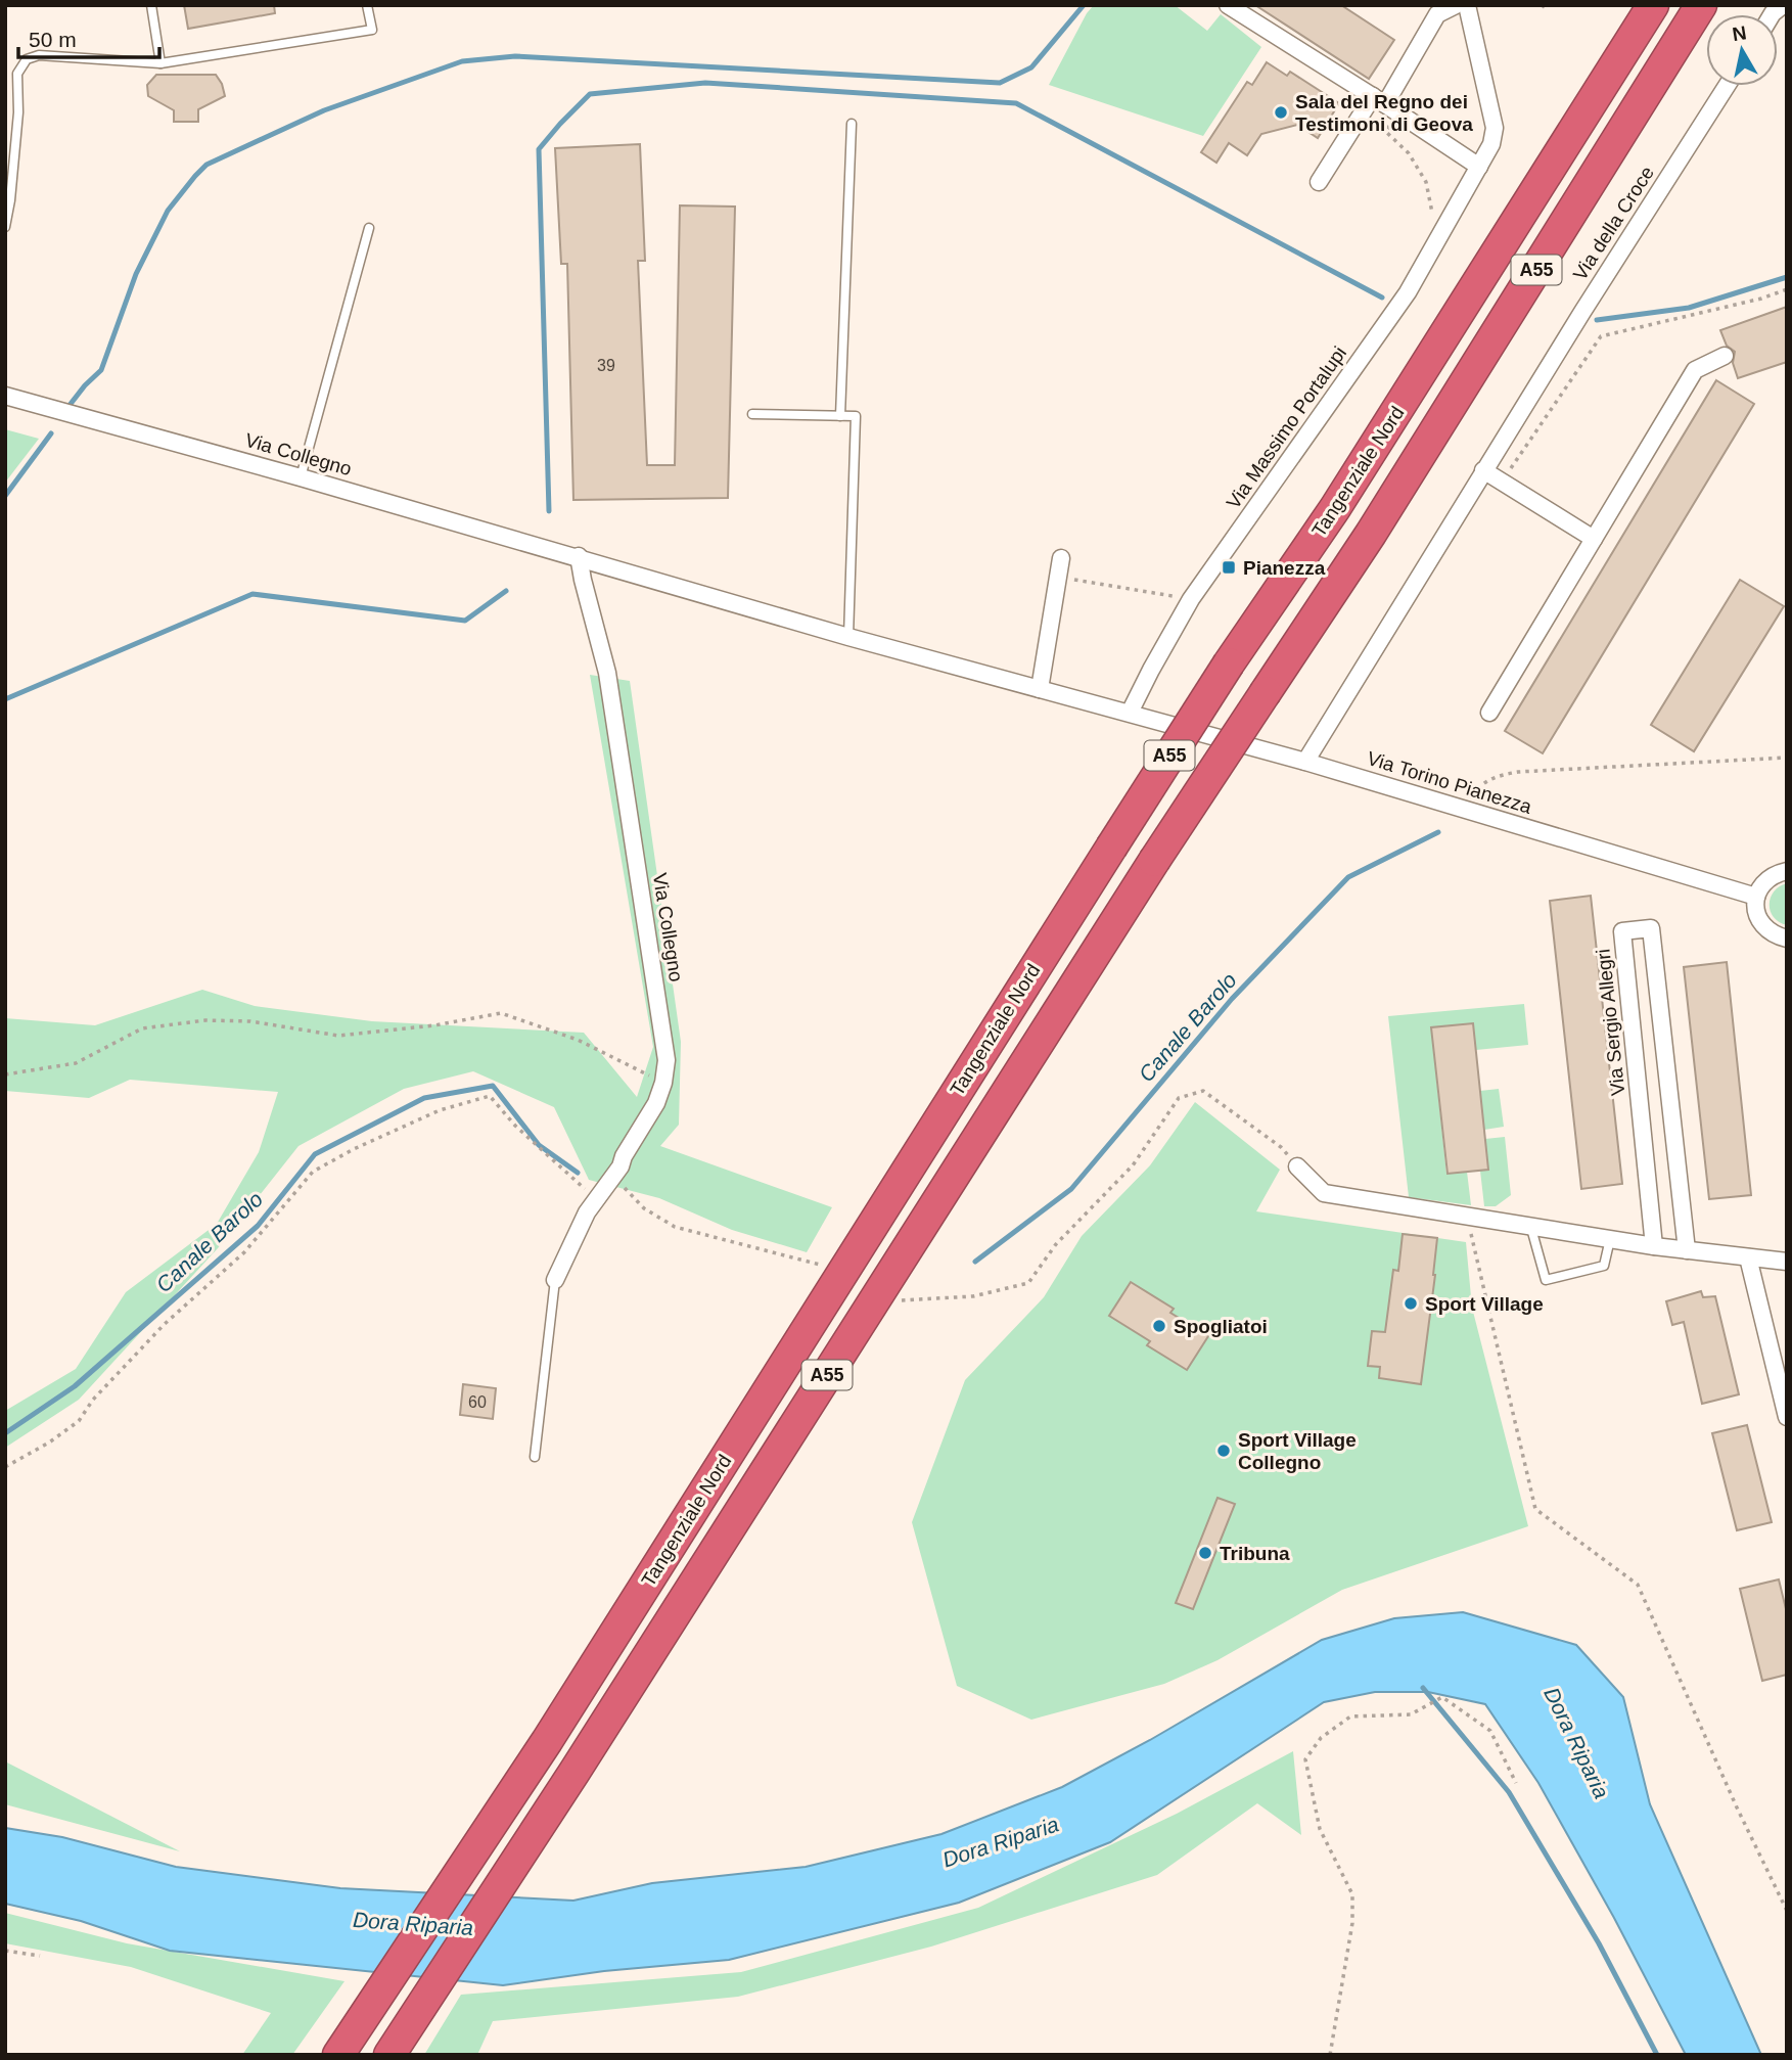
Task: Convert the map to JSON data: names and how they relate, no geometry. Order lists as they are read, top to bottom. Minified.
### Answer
{"streets":{"highway":["A55","Tangenziale Nord"],"street":["Via della Croce","Via Massimo Portalupi","Via Collegno","Via Torino Pianezza","Via Sergio Allegri"]},"crossings":[["Via della Croce","Via Torino Pianezza"],["Via Massimo Portalupi","Via Collegno"],["Via Massimo Portalupi","Via Torino Pianezza"],["Via Collegno","Via Torino Pianezza"]],"water":["Canale Barolo","Dora Riparia"],"places":{"other":["Sala del Regno dei Testimoni di Geova","Sport Village","Spogliatoi","Sport Village Collegno","Tribuna"],"transit":["Pianezza"]},"house_numbers":["39","60"],"scale_bar":"50 m","north":"top"}
